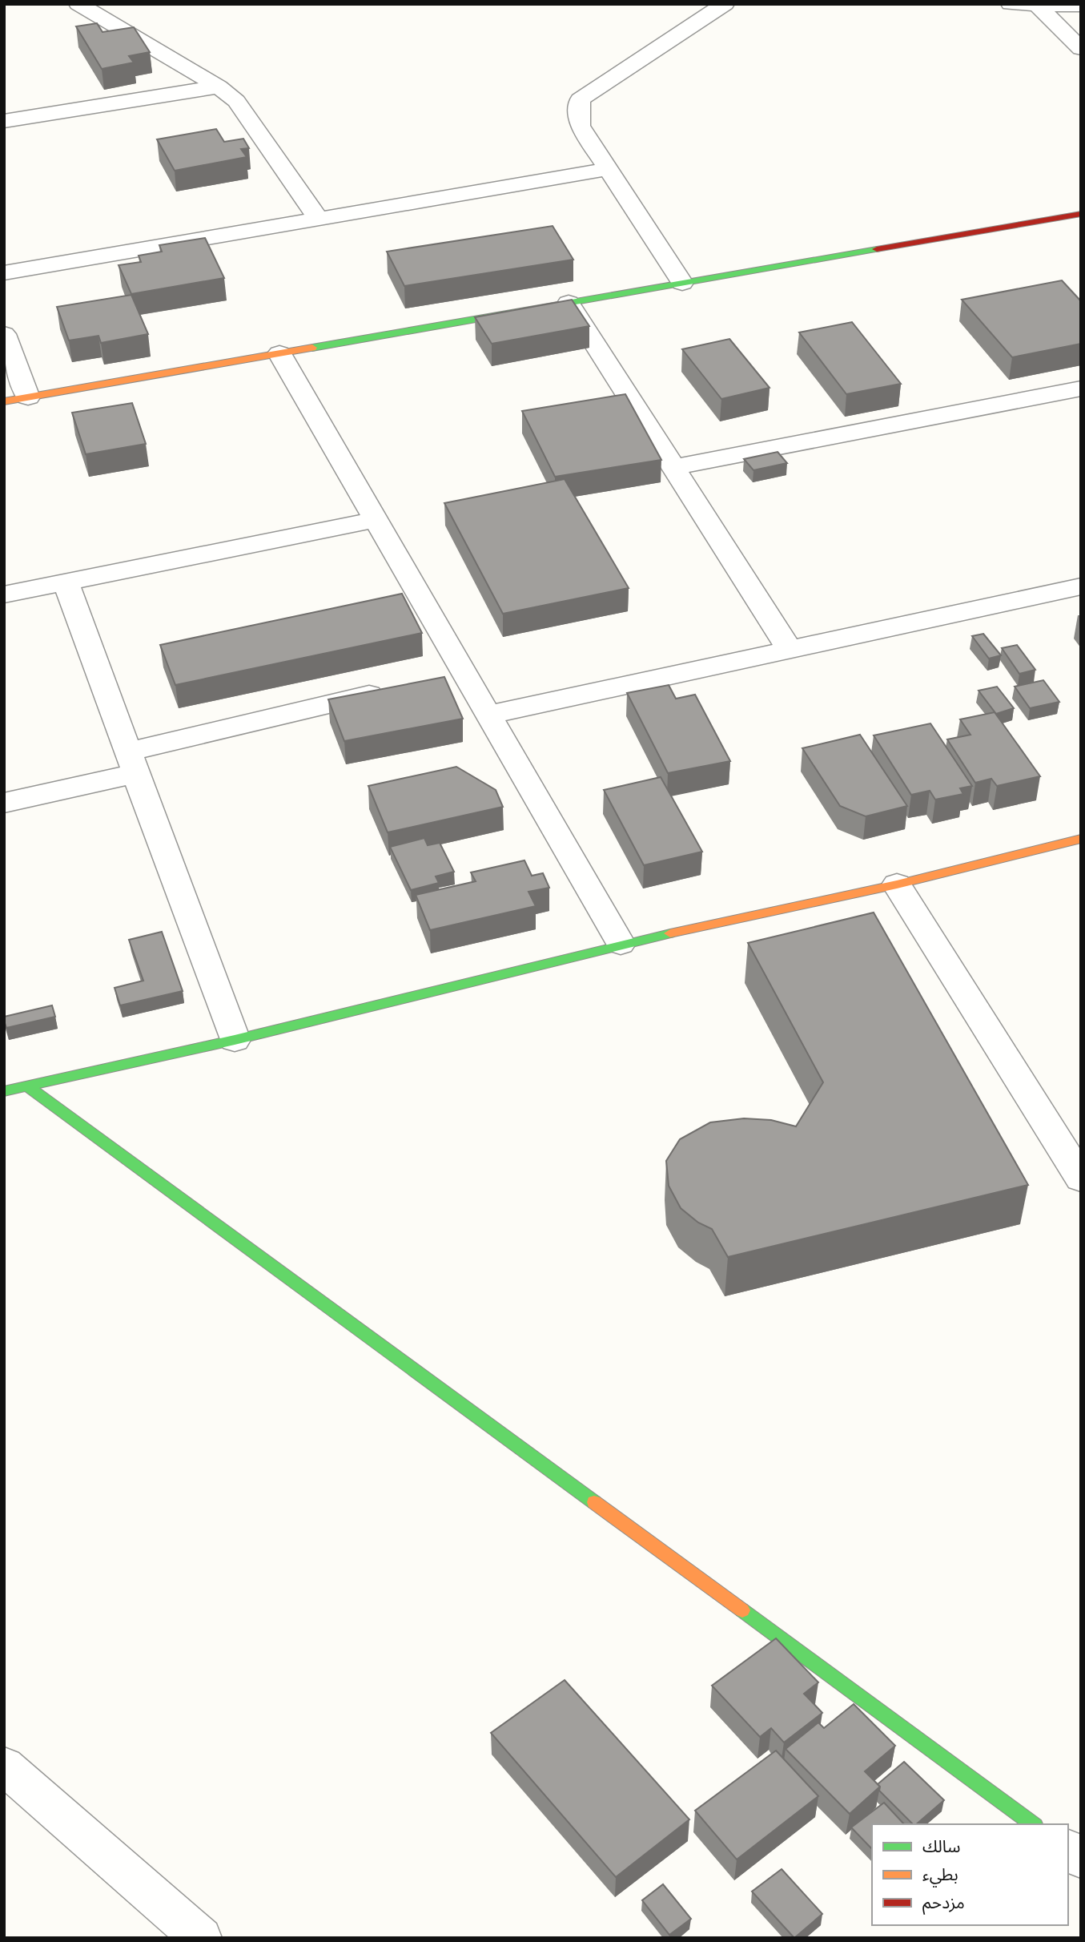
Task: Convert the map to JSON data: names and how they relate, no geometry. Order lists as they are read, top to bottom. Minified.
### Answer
{"legend":["سالك","بطيء","مزدحم"]}
